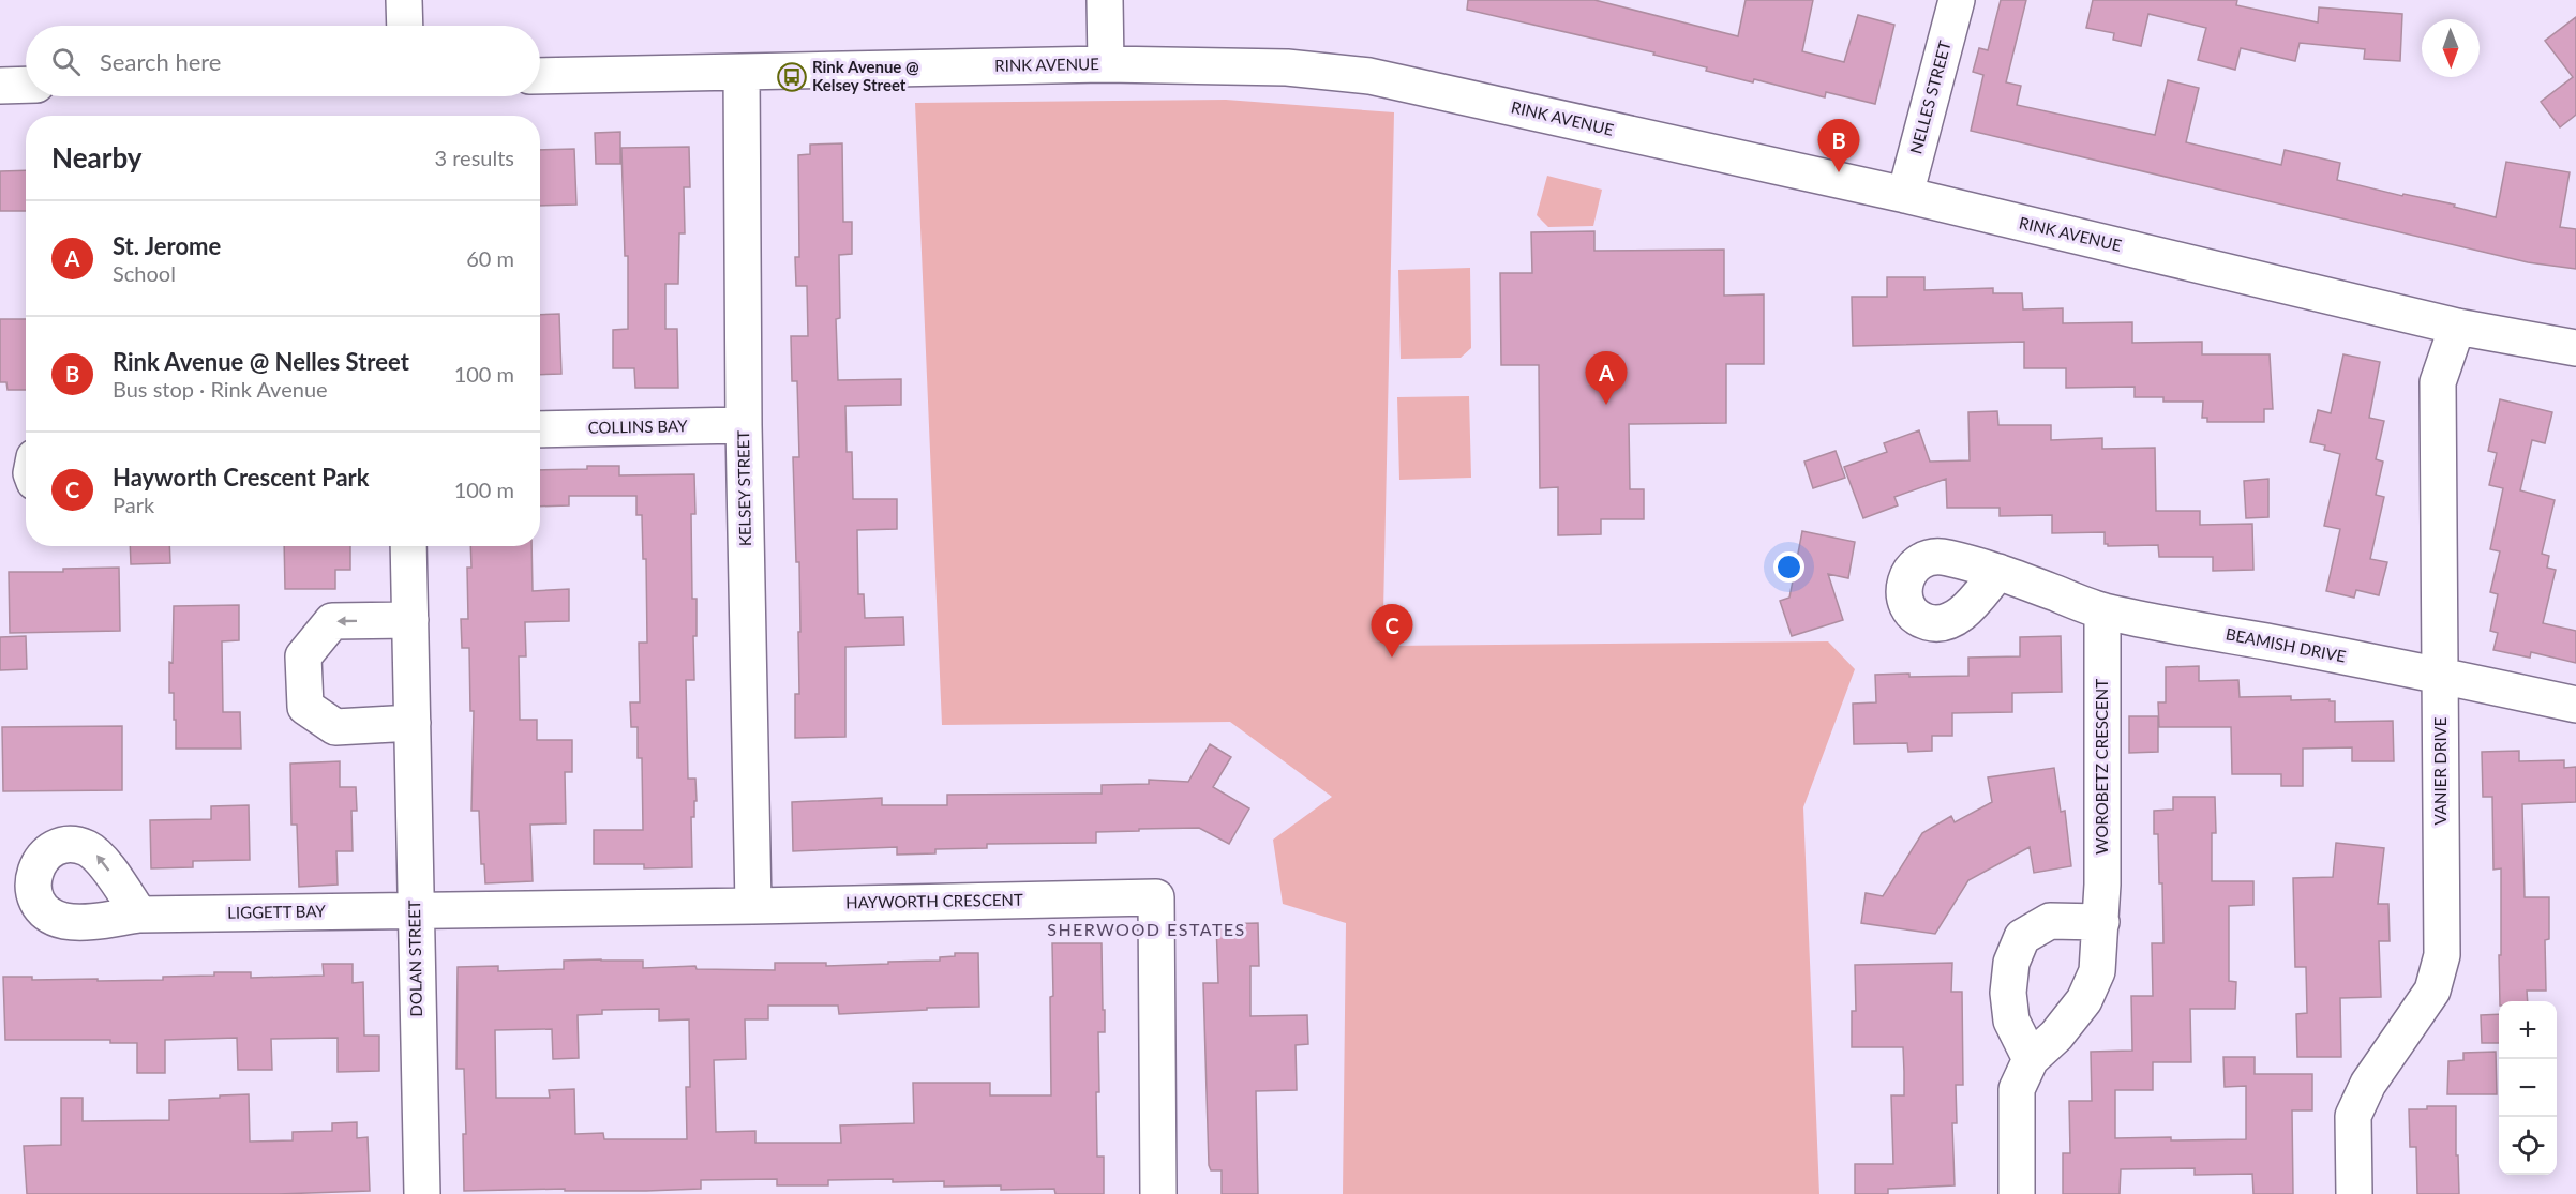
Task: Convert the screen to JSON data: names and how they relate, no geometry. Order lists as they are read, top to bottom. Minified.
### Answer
{"streets":{"street":["RINK AVENUE","NELLES STREET","COLLINS BAY","KELSEY STREET","BEAMISH DRIVE","WOROBETZ CRESCENT","VANIER DRIVE","HAYWORTH CRESCENT","LIGGETT BAY","DOLAN STREET"]},"crossings":[["RINK AVENUE","NELLES STREET"],["RINK AVENUE","KELSEY STREET"],["RINK AVENUE","VANIER DRIVE"],["COLLINS BAY","KELSEY STREET"],["KELSEY STREET","HAYWORTH CRESCENT"],["BEAMISH DRIVE","WOROBETZ CRESCENT"],["BEAMISH DRIVE","VANIER DRIVE"],["HAYWORTH CRESCENT","LIGGETT BAY"],["HAYWORTH CRESCENT","DOLAN STREET"],["LIGGETT BAY","DOLAN STREET"]],"districts":["SHERWOOD ESTATES"],"places":{"bus stop":["Rink Avenue @ Kelsey Street"]},"north":"bottom","page":{"search":"Search here","heading":["Nearby","3 results"],"pins":["B","A","C"],"list":[{"mark":"A","name":"St. Jerome","note":"School","value":"60 m"},{"mark":"B","name":"Rink Avenue @ Nelles Street","note":"Bus stop · Rink Avenue","value":"100 m"},{"mark":"C","name":"Hayworth Crescent Park","note":"Park","value":"100 m"}],"map_buttons":["+","−"]}}
